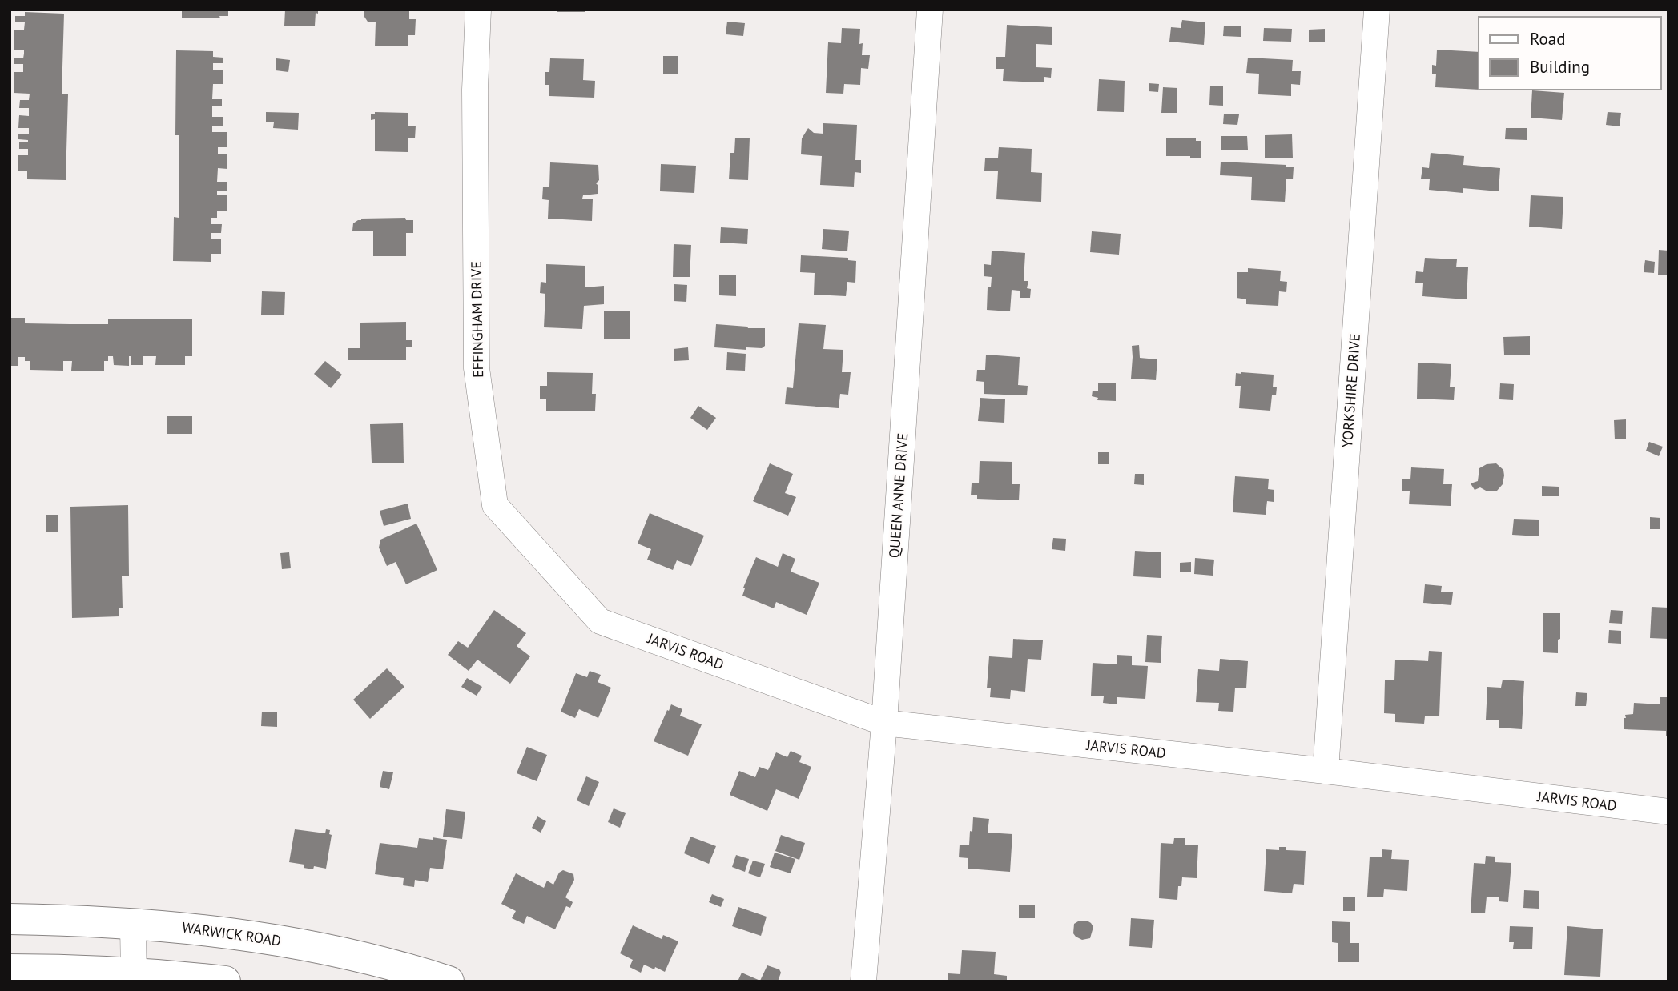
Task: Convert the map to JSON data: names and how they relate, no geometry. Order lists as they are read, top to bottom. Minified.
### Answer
{"streets":{"main road":["WARWICK ROAD"],"street":["EFFINGHAM DRIVE","YORKSHIRE DRIVE","QUEEN ANNE DRIVE","JARVIS ROAD"]},"crossings":[["EFFINGHAM DRIVE","JARVIS ROAD"],["YORKSHIRE DRIVE","JARVIS ROAD"],["QUEEN ANNE DRIVE","JARVIS ROAD"]],"legend":["Road","Building"]}
